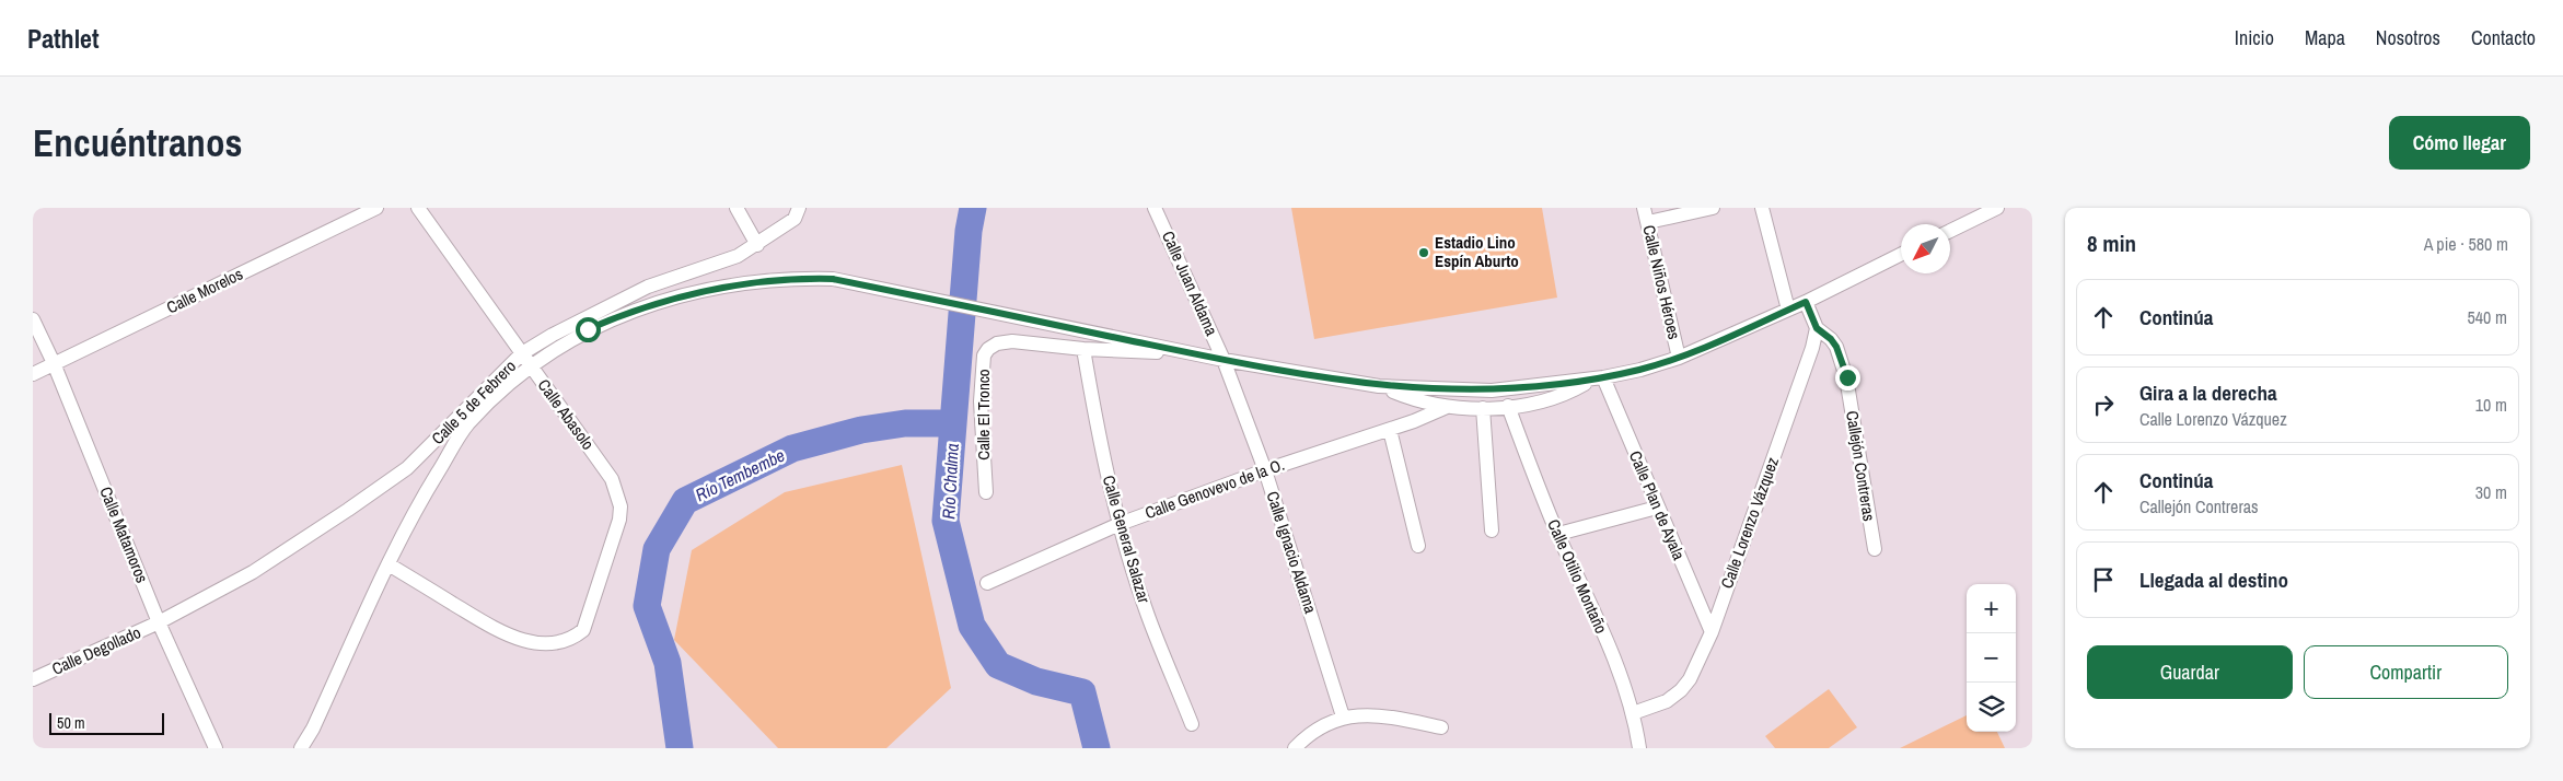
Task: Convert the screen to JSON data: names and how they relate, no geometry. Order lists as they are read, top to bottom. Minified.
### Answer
{"streets":{"street":["Calle Niños Héroes","Calle Juan Aldama","Calle Morelos","Calle 5 de Febrero","Calle Abasolo","Calle El Tronco","Callejón Contreras","Calle Genovevo de la O.","Calle Plan de Ayala","Calle Lorenzo Vázquez","Calle Matamoros","Calle General Salazar","Calle Ignacio Aldama","Calle Otilio Montaño","Calle Degollado"]},"crossings":[["Calle Juan Aldama","Calle Ignacio Aldama"],["Calle Morelos","Calle Matamoros"],["Calle 5 de Febrero","Calle Abasolo"],["Calle 5 de Febrero","Calle Matamoros"],["Calle 5 de Febrero","Calle Degollado"],["Calle El Tronco","Calle General Salazar"],["Callejón Contreras","Calle Lorenzo Vázquez"],["Calle Genovevo de la O.","Calle General Salazar"],["Calle Genovevo de la O.","Calle Ignacio Aldama"],["Calle Plan de Ayala","Calle Lorenzo Vázquez"],["Calle Lorenzo Vázquez","Calle Otilio Montaño"],["Calle Matamoros","Calle Degollado"]],"water":["Río Tembembe","Río Chalma"],"places":["Estadio Lino Espín Aburto"],"scale_bar":"50 m","north":"bottom left","page":{"header":"Pathlet","nav":["Inicio","Mapa","Nosotros","Contacto"],"buttons":["Cómo llegar",["Guardar","Compartir"]],"title":"Encuéntranos","heading":["8 min","A pie · 580 m"],"list":[["Continúa","540 m"],["Gira a la derecha","Calle Lorenzo Vázquez","10 m"],["Continúa","Callejón Contreras","30 m"],"Llegada al destino"],"map_buttons":["+","−"],"scale":"50 m"}}
